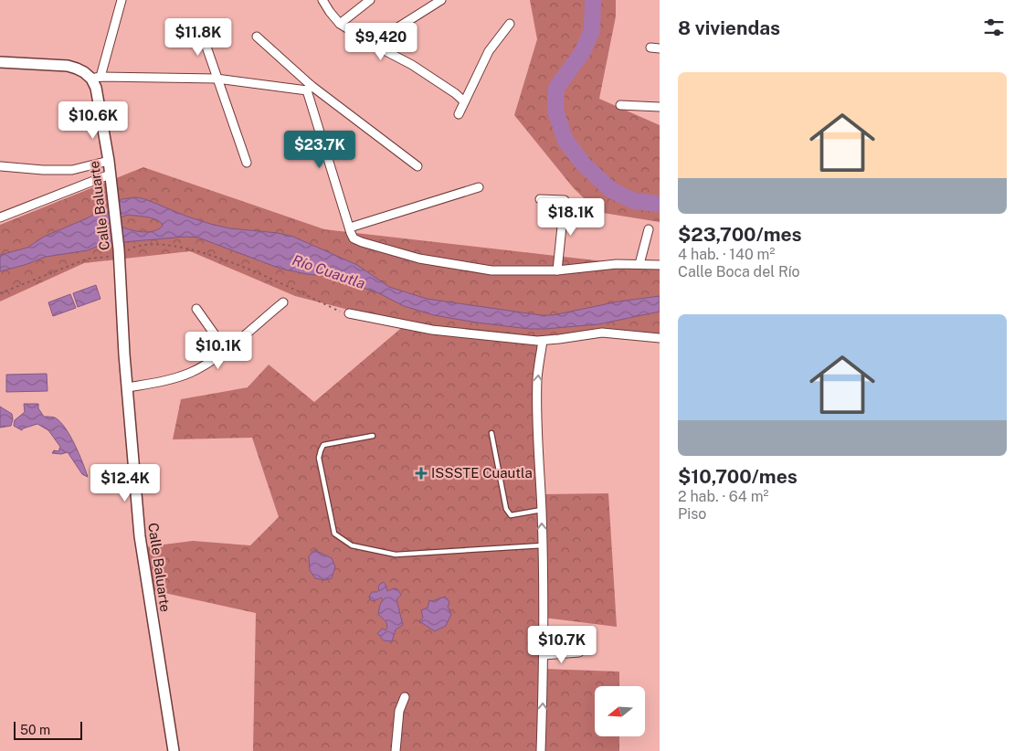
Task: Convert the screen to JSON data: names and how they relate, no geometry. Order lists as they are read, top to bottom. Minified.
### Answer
{"streets":{"street":["Calle Baluarte"]},"water":["Río Cuautla"],"places":{"health":["ISSSTE Cuautla"]},"scale_bar":"50 m","north":"left","page":{"heading":"8 viviendas","price":["$11.8K","$9,420","$10.6K","$23.7K","$18.1K","$10.1K","$12.4K","$10.7K"],"list":[{"name":"$23,700/mes","note":"4 hab. · 140 m² · Calle Boca del Río"},{"name":"$10,700/mes","note":"2 hab. · 64 m² · Piso"}],"scale":"50 m"}}
